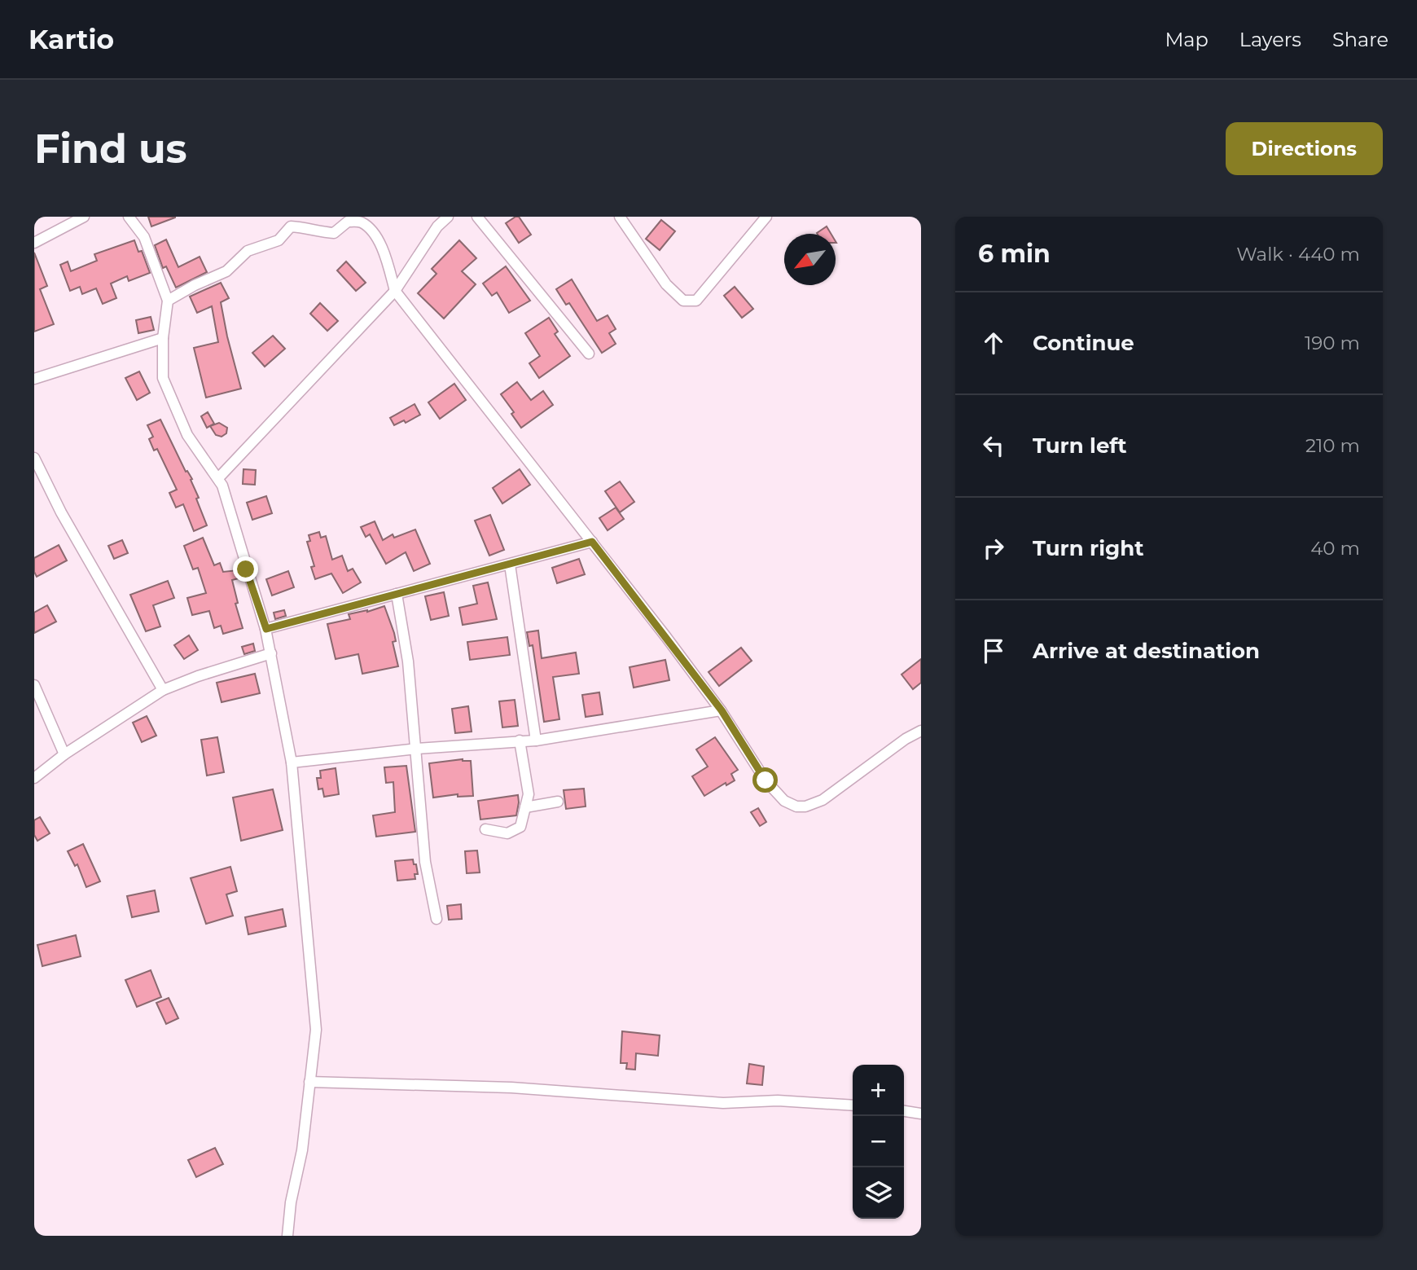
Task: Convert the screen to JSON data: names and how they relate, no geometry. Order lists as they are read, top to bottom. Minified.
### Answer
{"north":"bottom left","page":{"header":"Kartio","nav":["Map","Layers","Share"],"buttons":"Directions","title":"Find us","heading":["6 min","Walk · 440 m"],"list":[["Continue","190 m"],["Turn left","210 m"],["Turn right","40 m"],"Arrive at destination"],"map_buttons":["+","−"]}}
